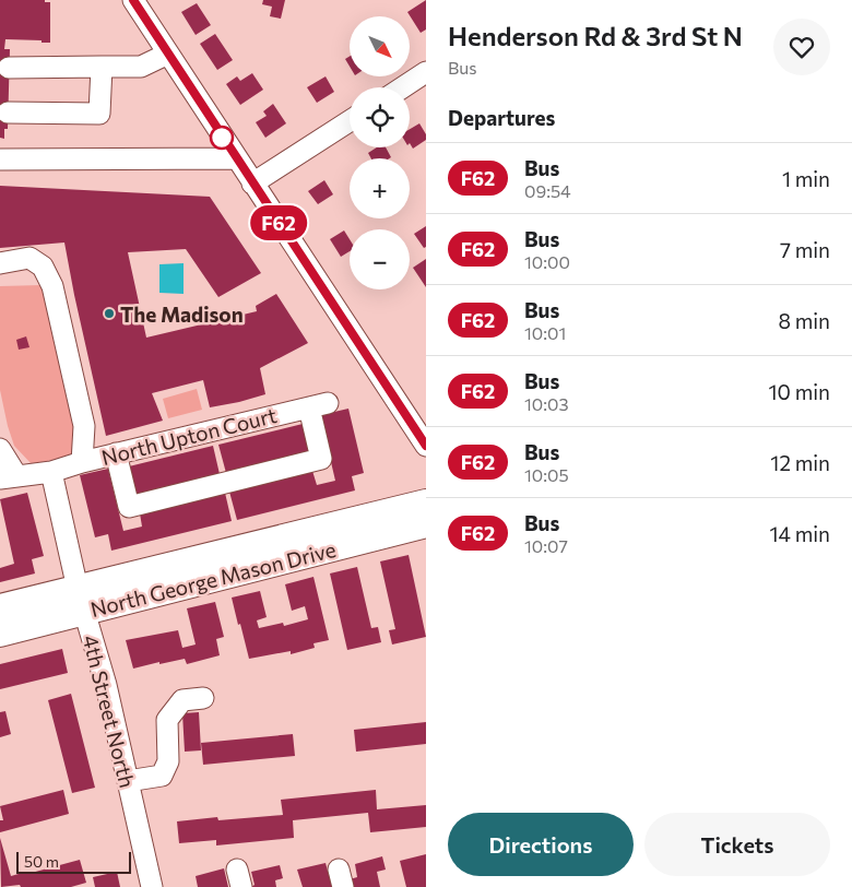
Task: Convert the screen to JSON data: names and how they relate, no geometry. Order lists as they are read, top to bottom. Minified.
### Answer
{"streets":{"main road":["North George Mason Drive"],"street":["North Upton Court","4th Street North"]},"crossings":[["North Upton Court","4th Street North"],["North George Mason Drive","4th Street North"]],"places":["The Madison"],"lines":["bus line F62"],"scale_bar":"50 m","north":"bottom right","page":{"on_map":"F62","heading":[["Henderson Rd & 3rd St N","Bus"],"Departures"],"map_buttons":["+","−"],"list":[{"mark":"F62","name":"Bus","note":"09:54","value":"1 min"},{"mark":"F62","name":"Bus","note":"10:00","value":"7 min"},{"mark":"F62","name":"Bus","note":"10:01","value":"8 min"},{"mark":"F62","name":"Bus","note":"10:03","value":"10 min"},{"mark":"F62","name":"Bus","note":"10:05","value":"12 min"},{"mark":"F62","name":"Bus","note":"10:07","value":"14 min"}],"buttons":["Directions","Tickets"],"scale":"50 m"}}
